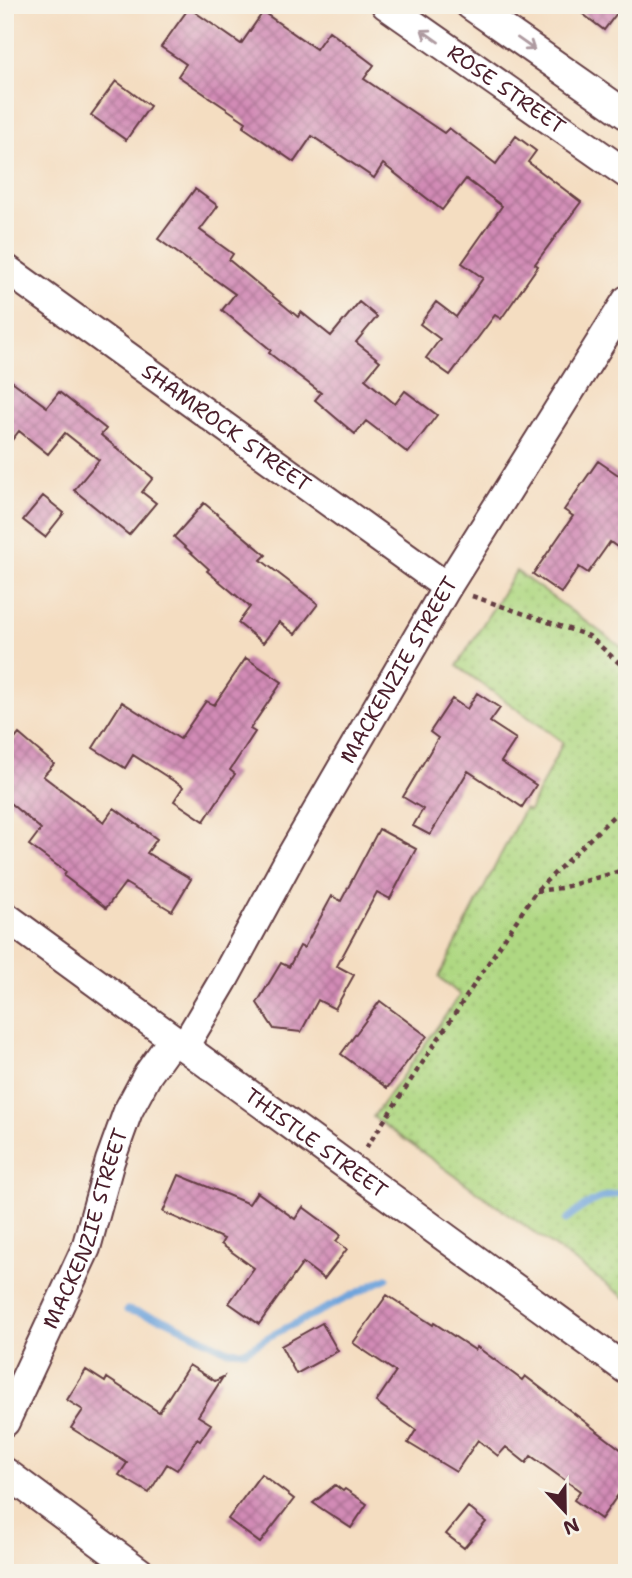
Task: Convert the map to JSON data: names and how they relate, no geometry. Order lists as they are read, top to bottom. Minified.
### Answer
{"streets":{"street":["ROSE STREET","SHAMROCK STREET","MACKENZIE STREET","THISTLE STREET"]},"crossings":[["SHAMROCK STREET","MACKENZIE STREET"],["MACKENZIE STREET","THISTLE STREET"]],"north":"bottom"}
